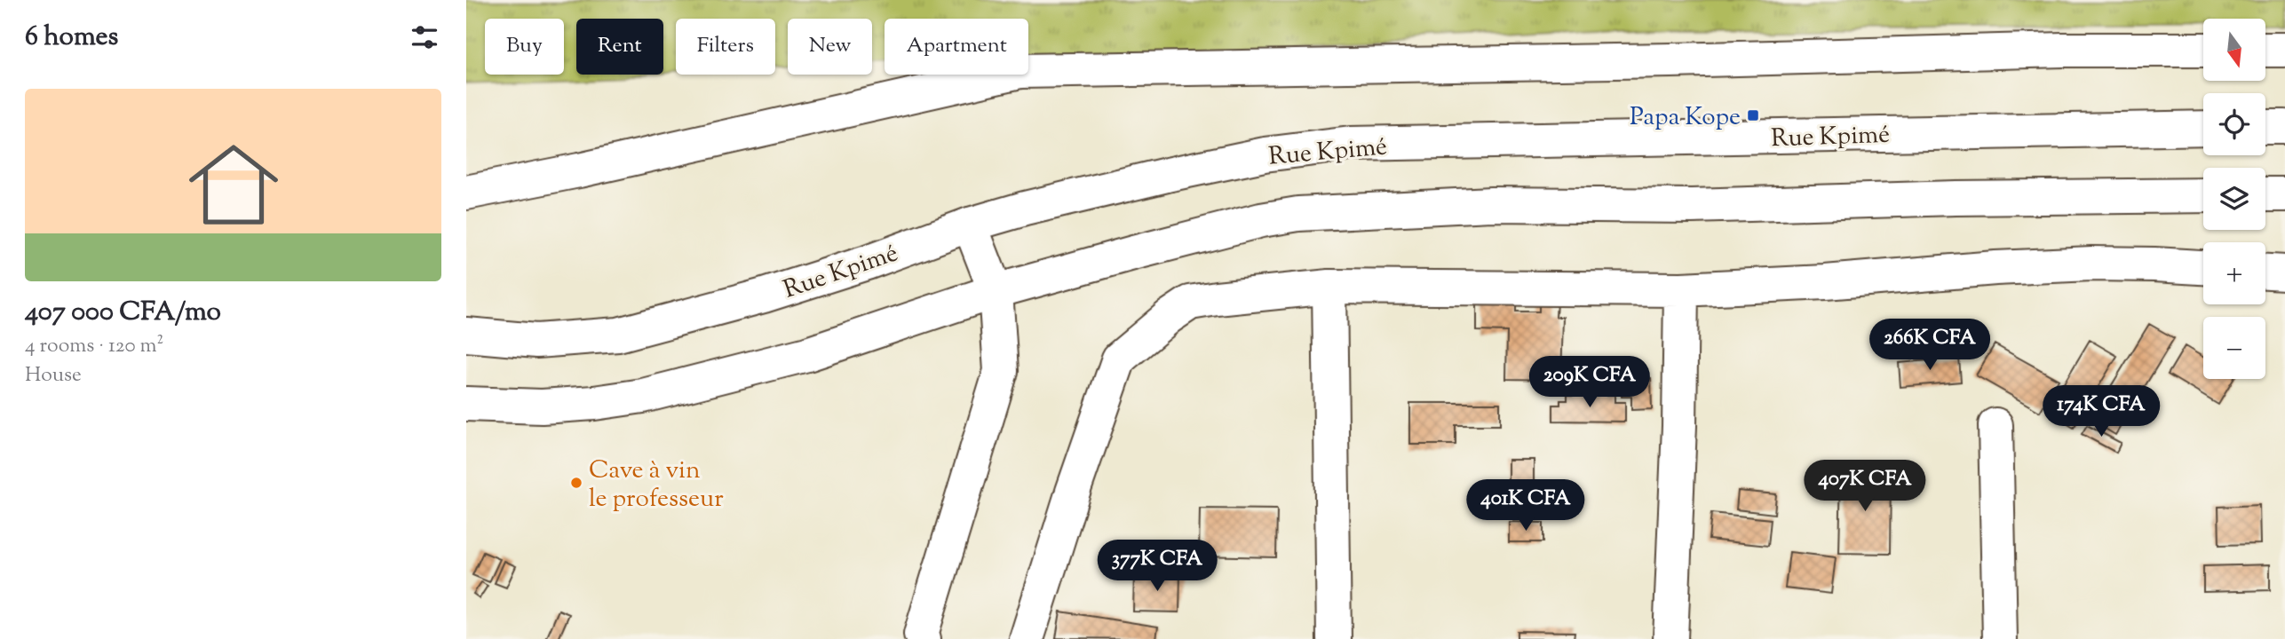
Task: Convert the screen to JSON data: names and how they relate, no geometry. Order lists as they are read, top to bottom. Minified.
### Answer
{"streets":{"main road":["Rue Kpimé"]},"places":{"transit":["Papa Kope"],"other":["Cave à vin le professeur"]},"north":"bottom","page":{"heading":"6 homes","map_buttons":["+","−"],"chip":["Buy","Rent","Filters","New","Apartment"],"list":[{"name":"407 000 CFA/mo","note":"4 rooms · 120 m² · House"}],"price":["266K CFA","209K CFA","174K CFA","407K CFA","401K CFA","377K CFA"]}}
